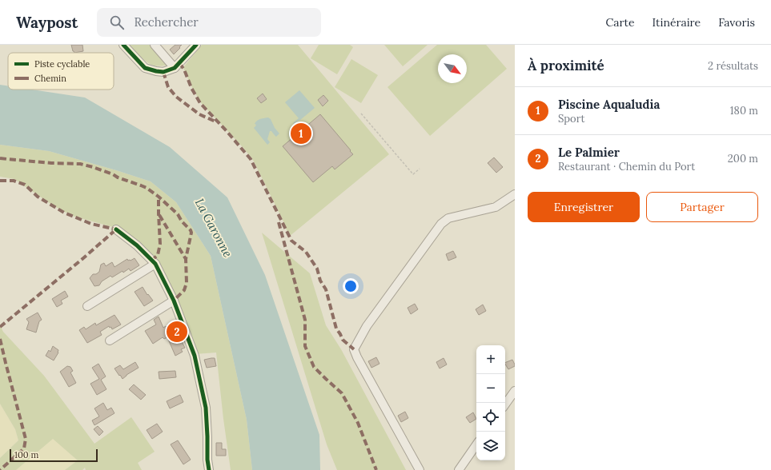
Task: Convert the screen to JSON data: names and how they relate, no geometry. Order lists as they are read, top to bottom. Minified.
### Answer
{"water":["La Garonne"],"legend":["Piste cyclable","Chemin"],"scale_bar":"100 m","north":"bottom right","page":{"header":"Waypost","search":"Rechercher","nav":["Carte","Itinéraire","Favoris"],"heading":["À proximité","2 résultats"],"list":[{"mark":"1","name":"Piscine Aqualudia","note":"Sport","value":"180 m"},{"mark":"2","name":"Le Palmier","note":"Restaurant · Chemin du Port","value":"200 m"}],"pins":["1","2"],"buttons":["Enregistrer","Partager"],"map_buttons":["+","−"],"scale":"100 m"}}
